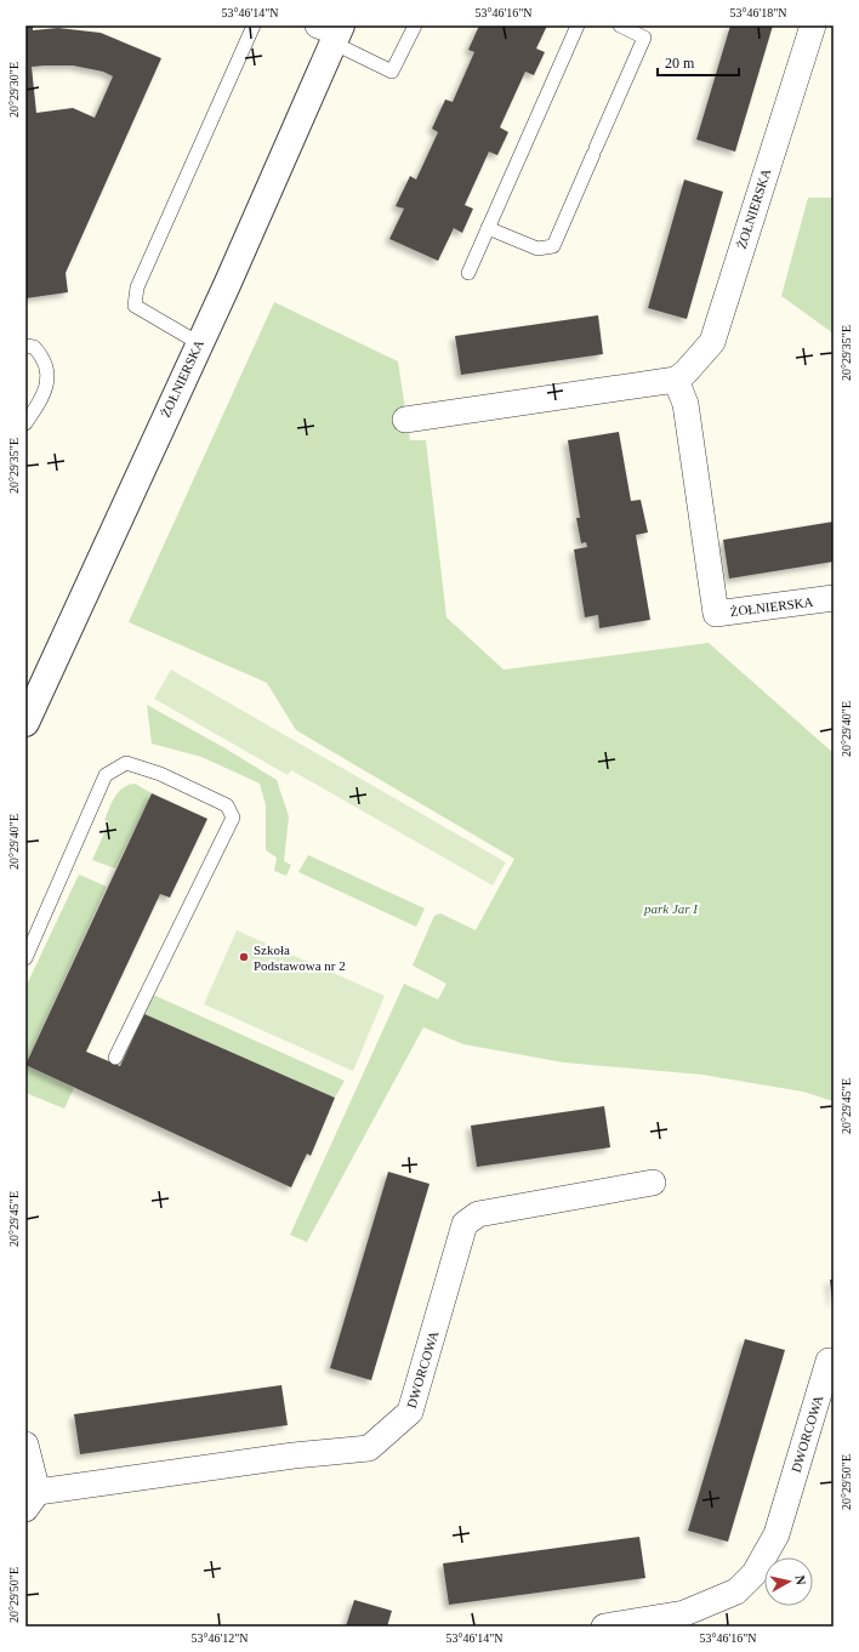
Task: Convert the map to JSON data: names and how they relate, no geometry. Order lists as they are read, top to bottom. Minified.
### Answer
{"streets":{"street":["ŻOŁNIERSKA","DWORCOWA"]},"parks":["park Jar I"],"places":["Szkoła Podstawowa nr 2"],"scale_bar":"20 m","north":"right","coordinates":["53°46'14\"N","53°46'16\"N","53°46'18\"N","20°29'30\"E","20°29'35\"E","20°29'40\"E","20°29'45\"E","20°29'50\"E","53°46'12\"N"]}
